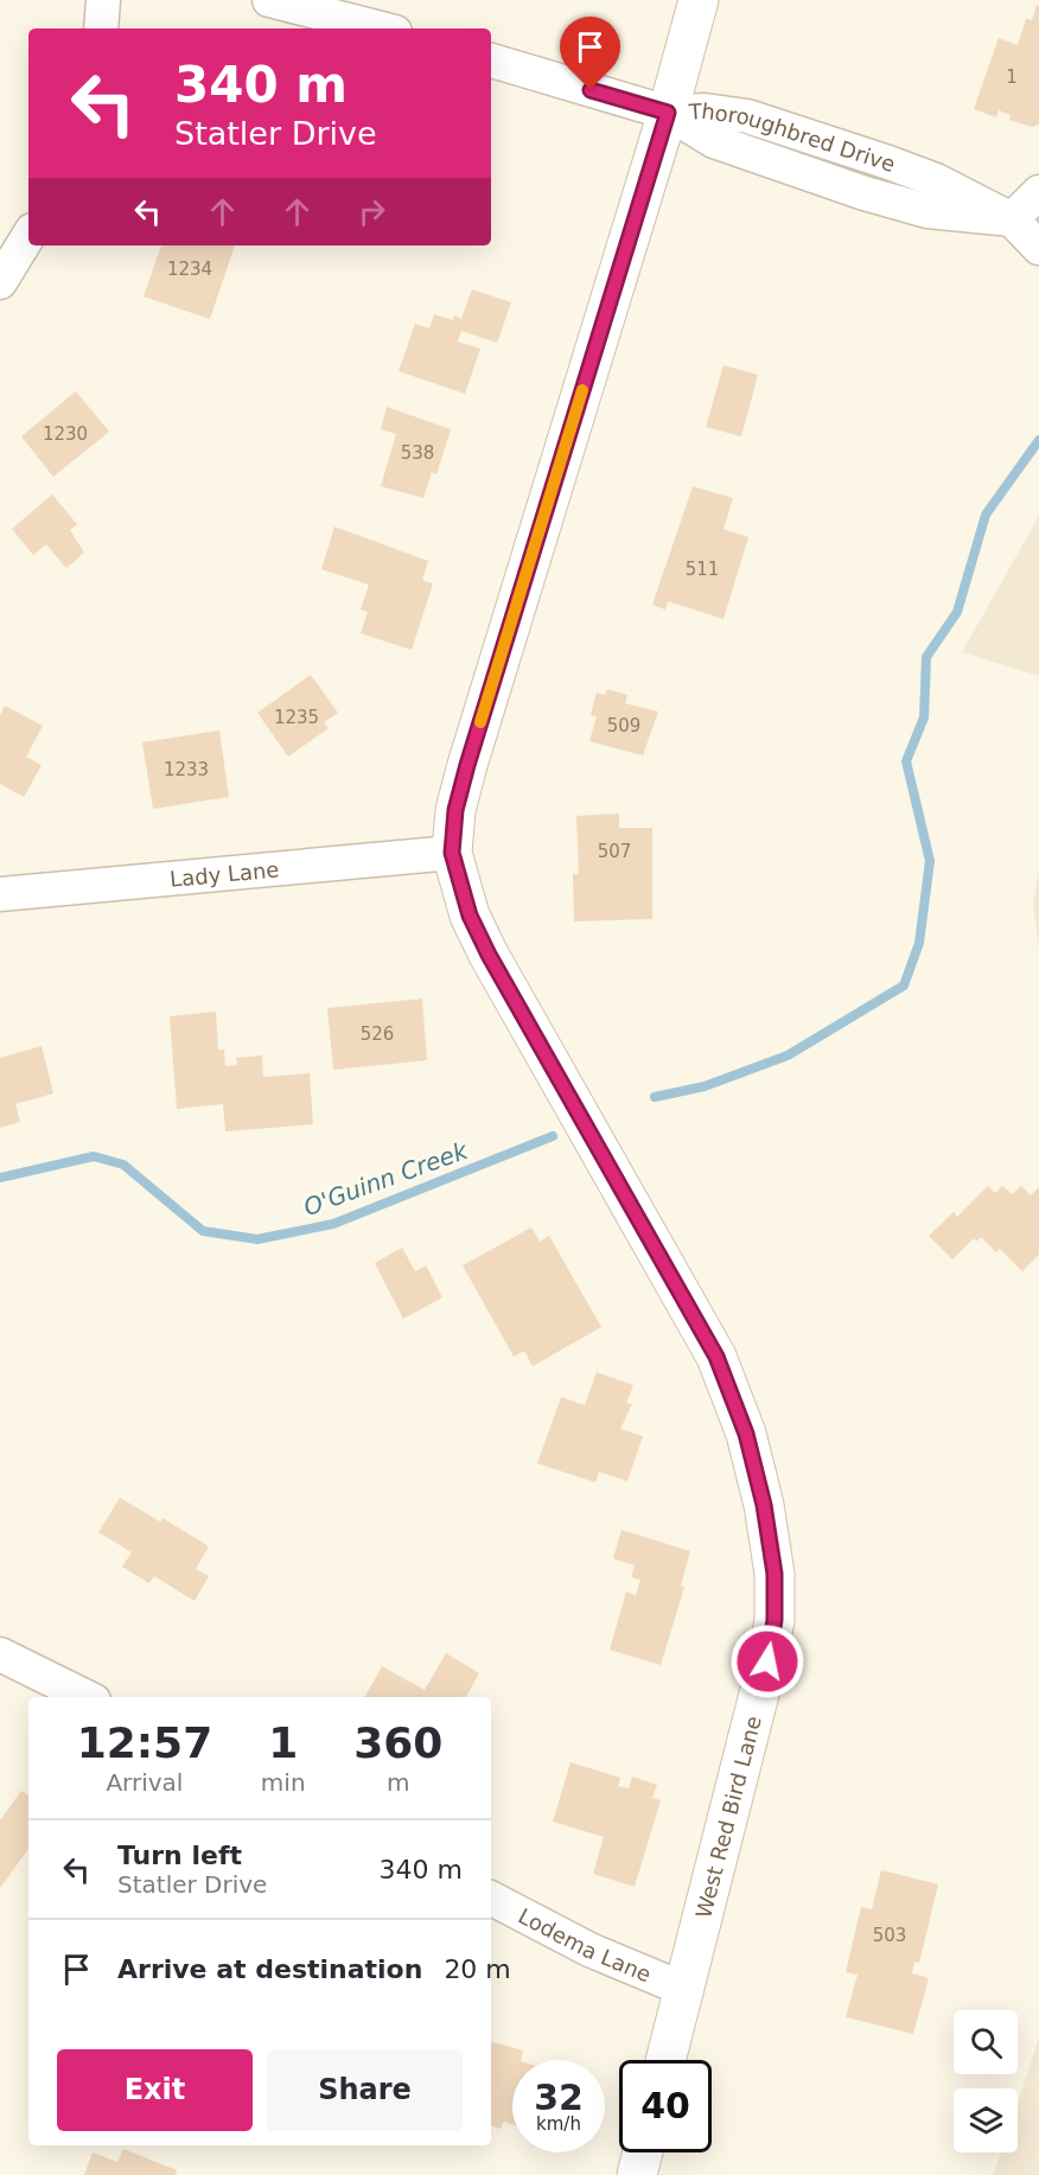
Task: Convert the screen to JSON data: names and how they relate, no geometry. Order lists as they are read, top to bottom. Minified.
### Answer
{"streets":{"street":["Thoroughbred Drive","Lady Lane","West Red Bird Lane","Lodema Lane"]},"crossings":[["Thoroughbred Drive","West Red Bird Lane"],["Lady Lane","West Red Bird Lane"],["West Red Bird Lane","Lodema Lane"]],"water":["O'Guinn Creek"],"house_numbers":["1","1234","1230","538","511","1235","509","1233","507","526","503"],"page":{"turn":["340 m","Statler Drive"],"eta":["12:57","Arrival","1","min","360","m"],"list":[{"name":"Turn left","note":"Statler Drive","value":"340 m"},{"name":"Arrive at destination","value":"20 m"}],"buttons":["Exit","Share"],"speed":"32 km/h","limit":"40"}}
